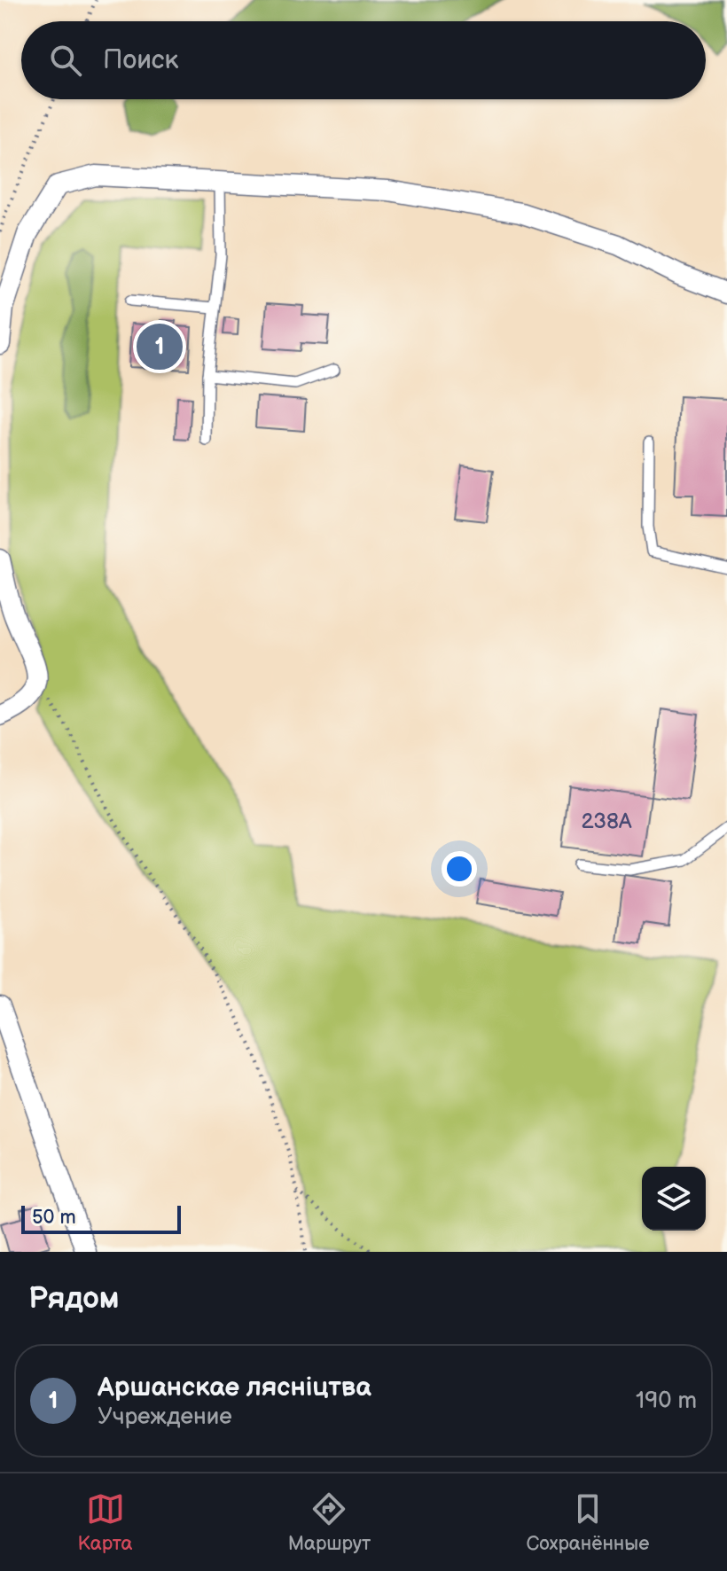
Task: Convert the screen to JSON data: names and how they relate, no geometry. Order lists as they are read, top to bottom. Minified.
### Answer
{"house_numbers":["238А"],"scale_bar":"50 m","page":{"search":"Поиск","pins":"1","scale":"50 m","heading":"Рядом","list":[{"mark":"1","name":"Аршанскае лясніцтва","note":"Учреждение","value":"190 m"}],"nav":["Карта","Маршрут","Сохранённые"]}}
